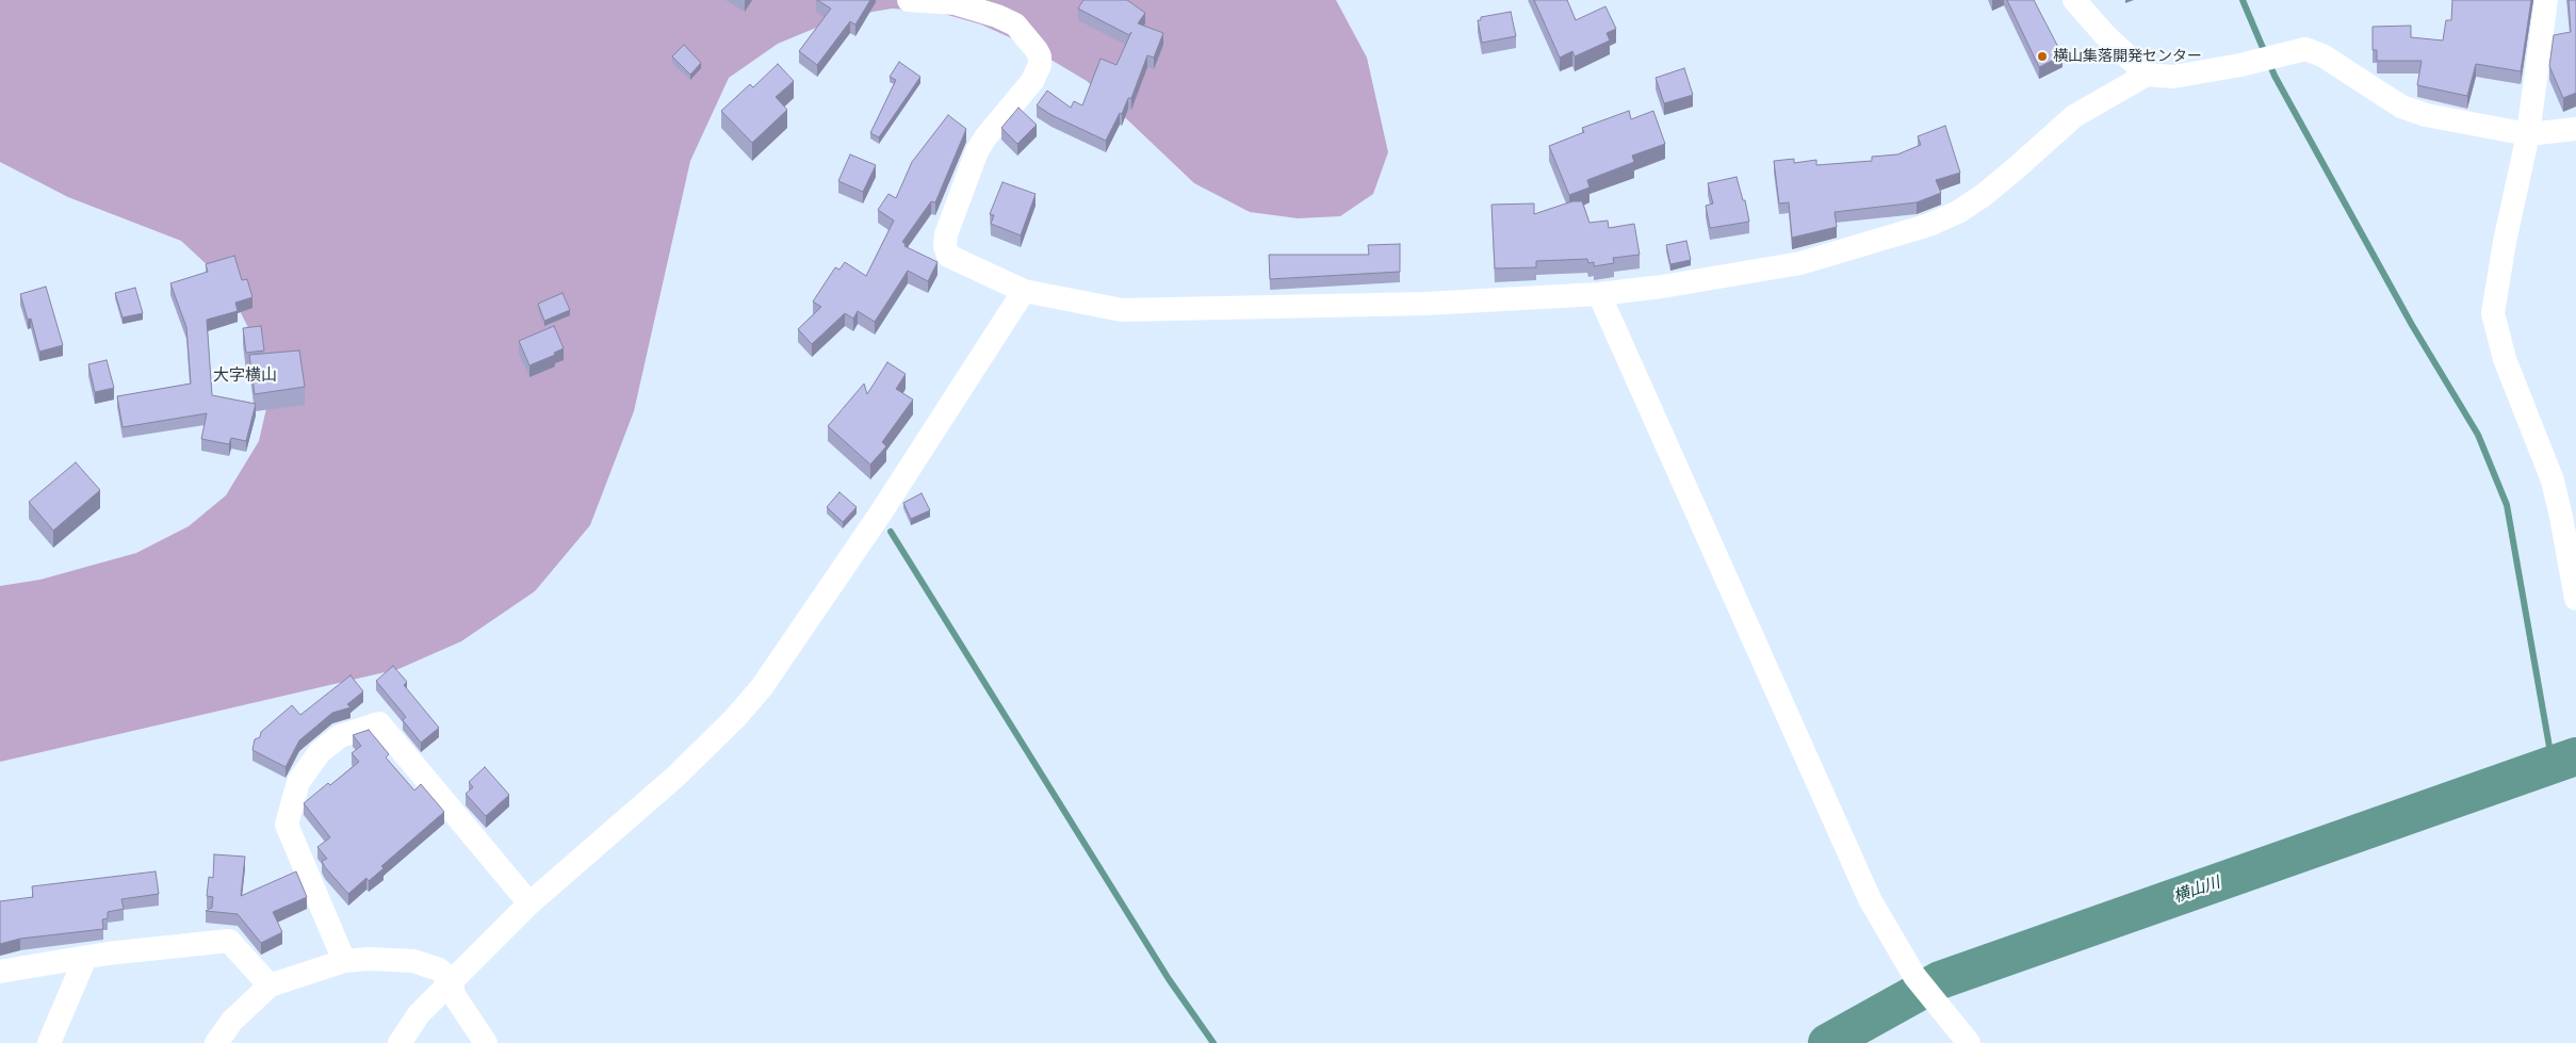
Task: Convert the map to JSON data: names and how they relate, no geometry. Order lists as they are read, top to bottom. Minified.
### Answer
{"districts":["大字横山"],"water":["横山川"],"places":["横山集落開発センター"]}
